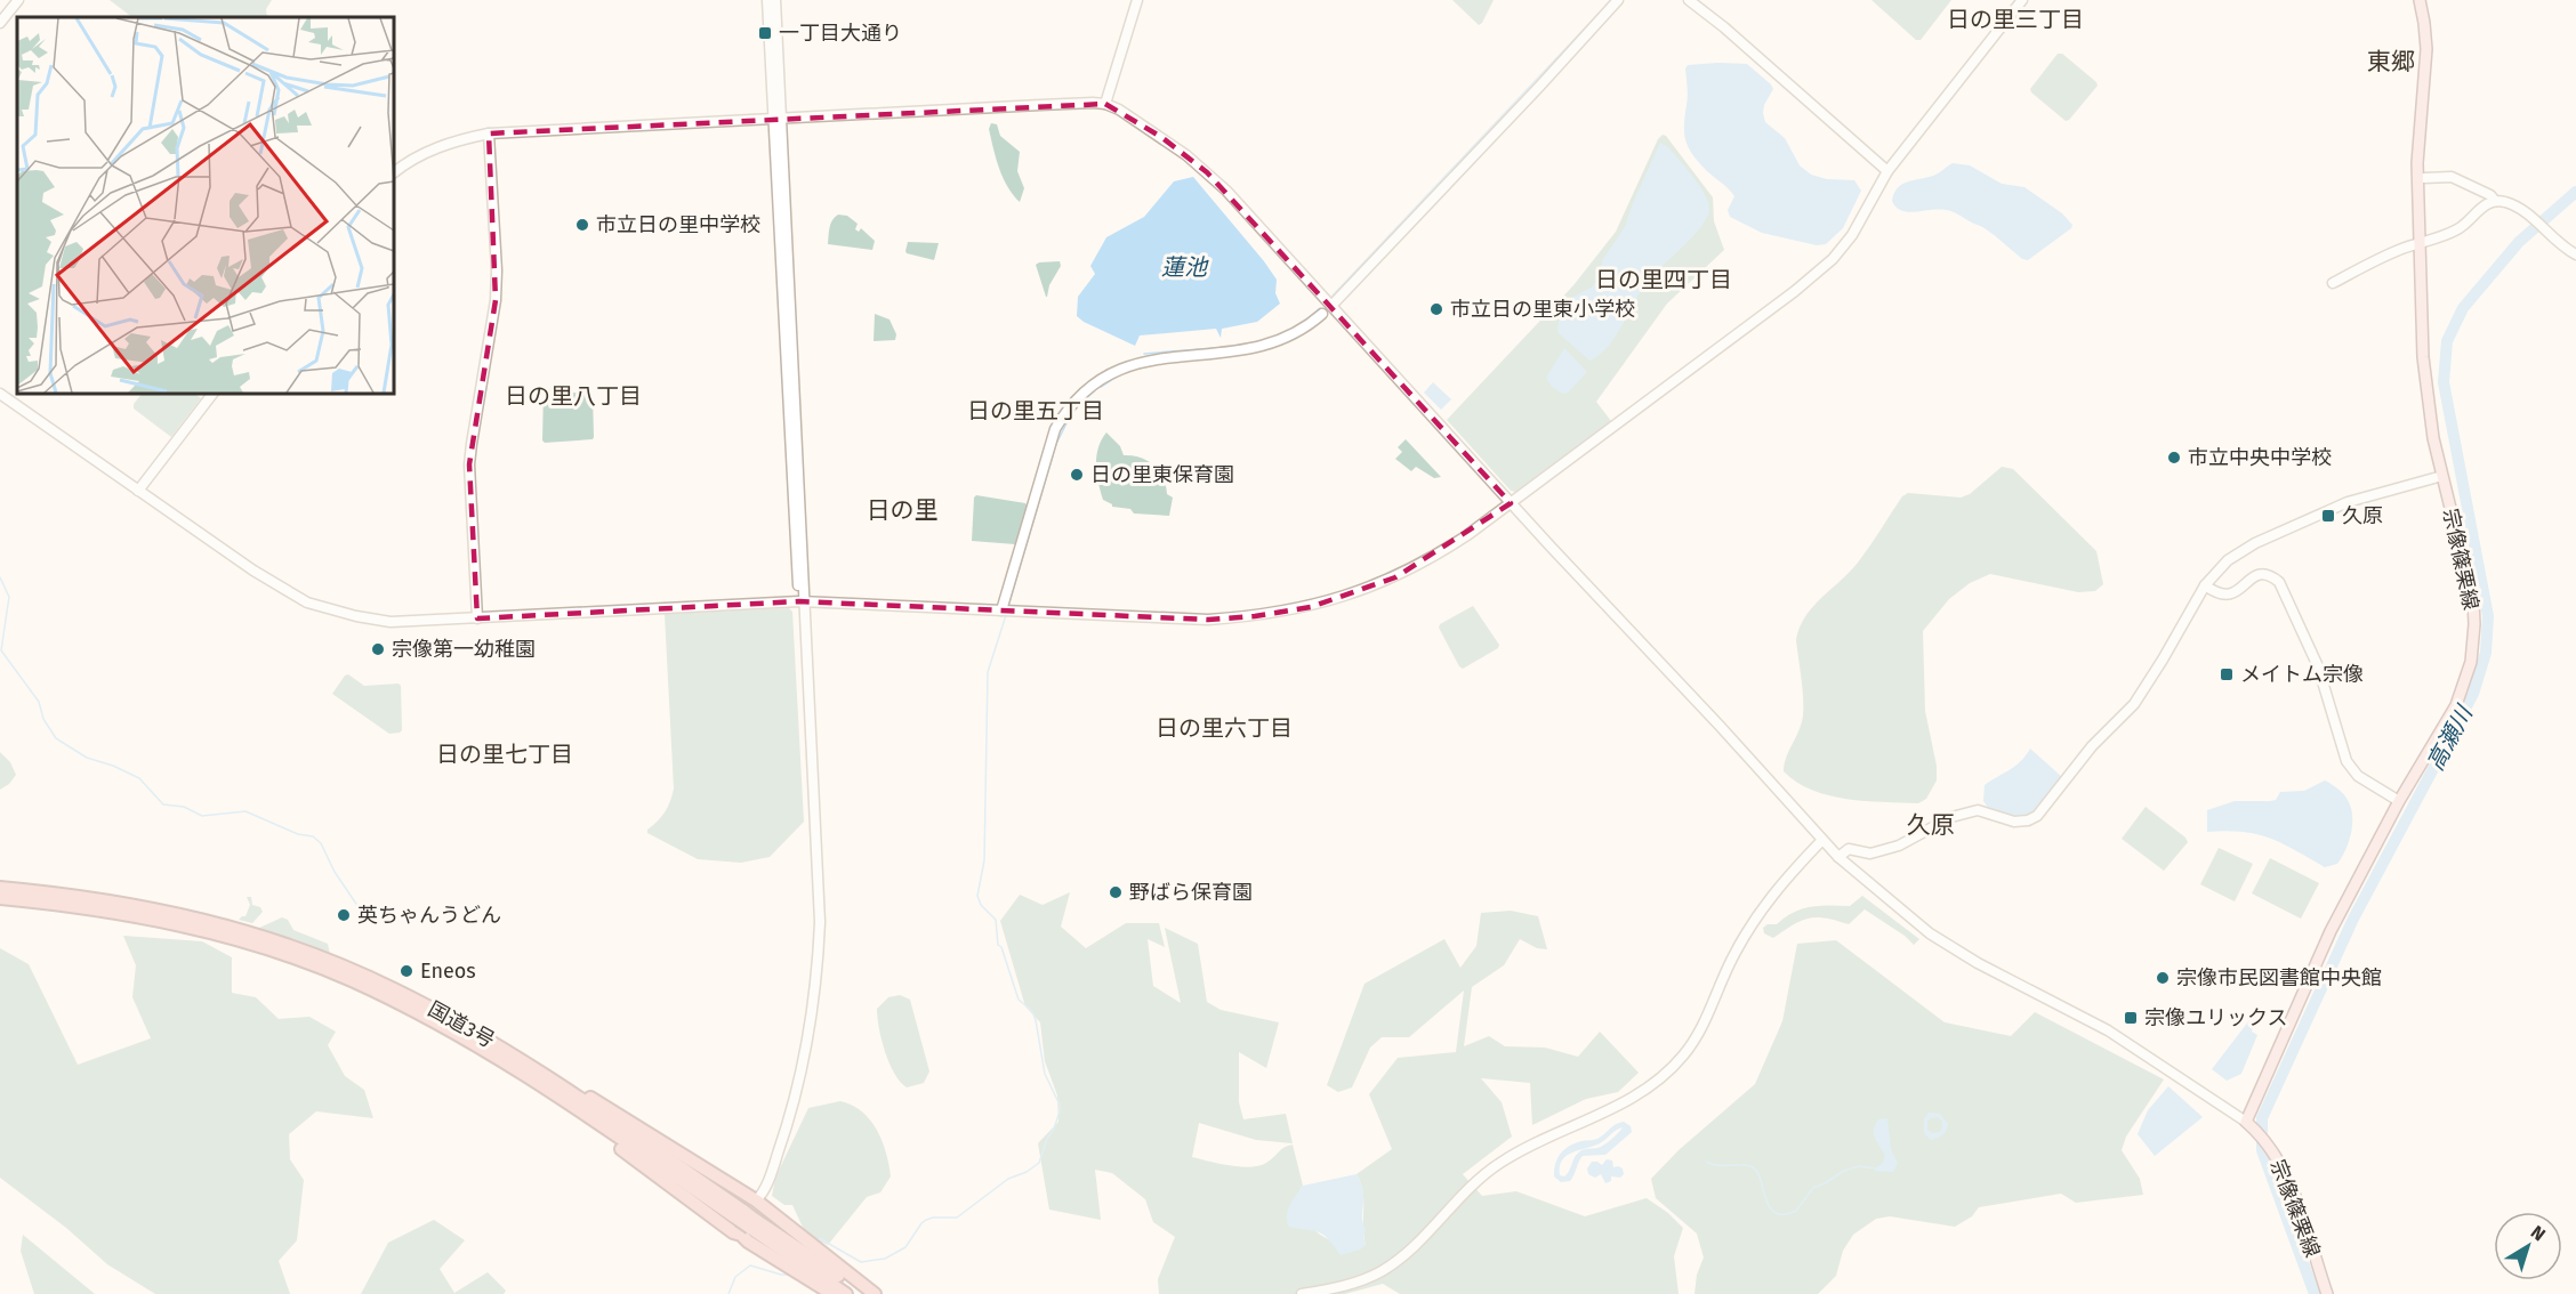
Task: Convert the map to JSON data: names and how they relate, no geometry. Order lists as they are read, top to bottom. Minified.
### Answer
{"streets":{"highway":["国道3号"],"main road":["宗像篠栗線"]},"districts":["日の里三丁目","東郷","日の里四丁目","日の里八丁目","日の里五丁目","日の里","日の里六丁目","日の里七丁目","久原"],"water":["蓮池","高瀬川"],"places":{"transit":["一丁目大通り","久原","メイトム宗像","宗像ユリックス"],"other":["市立日の里中学校","市立日の里東小学校","市立中央中学校","日の里東保育園","宗像第一幼稚園","野ばら保育園","英ちゃんうどん","Eneos","宗像市民図書館中央館"]},"north":"top right"}
